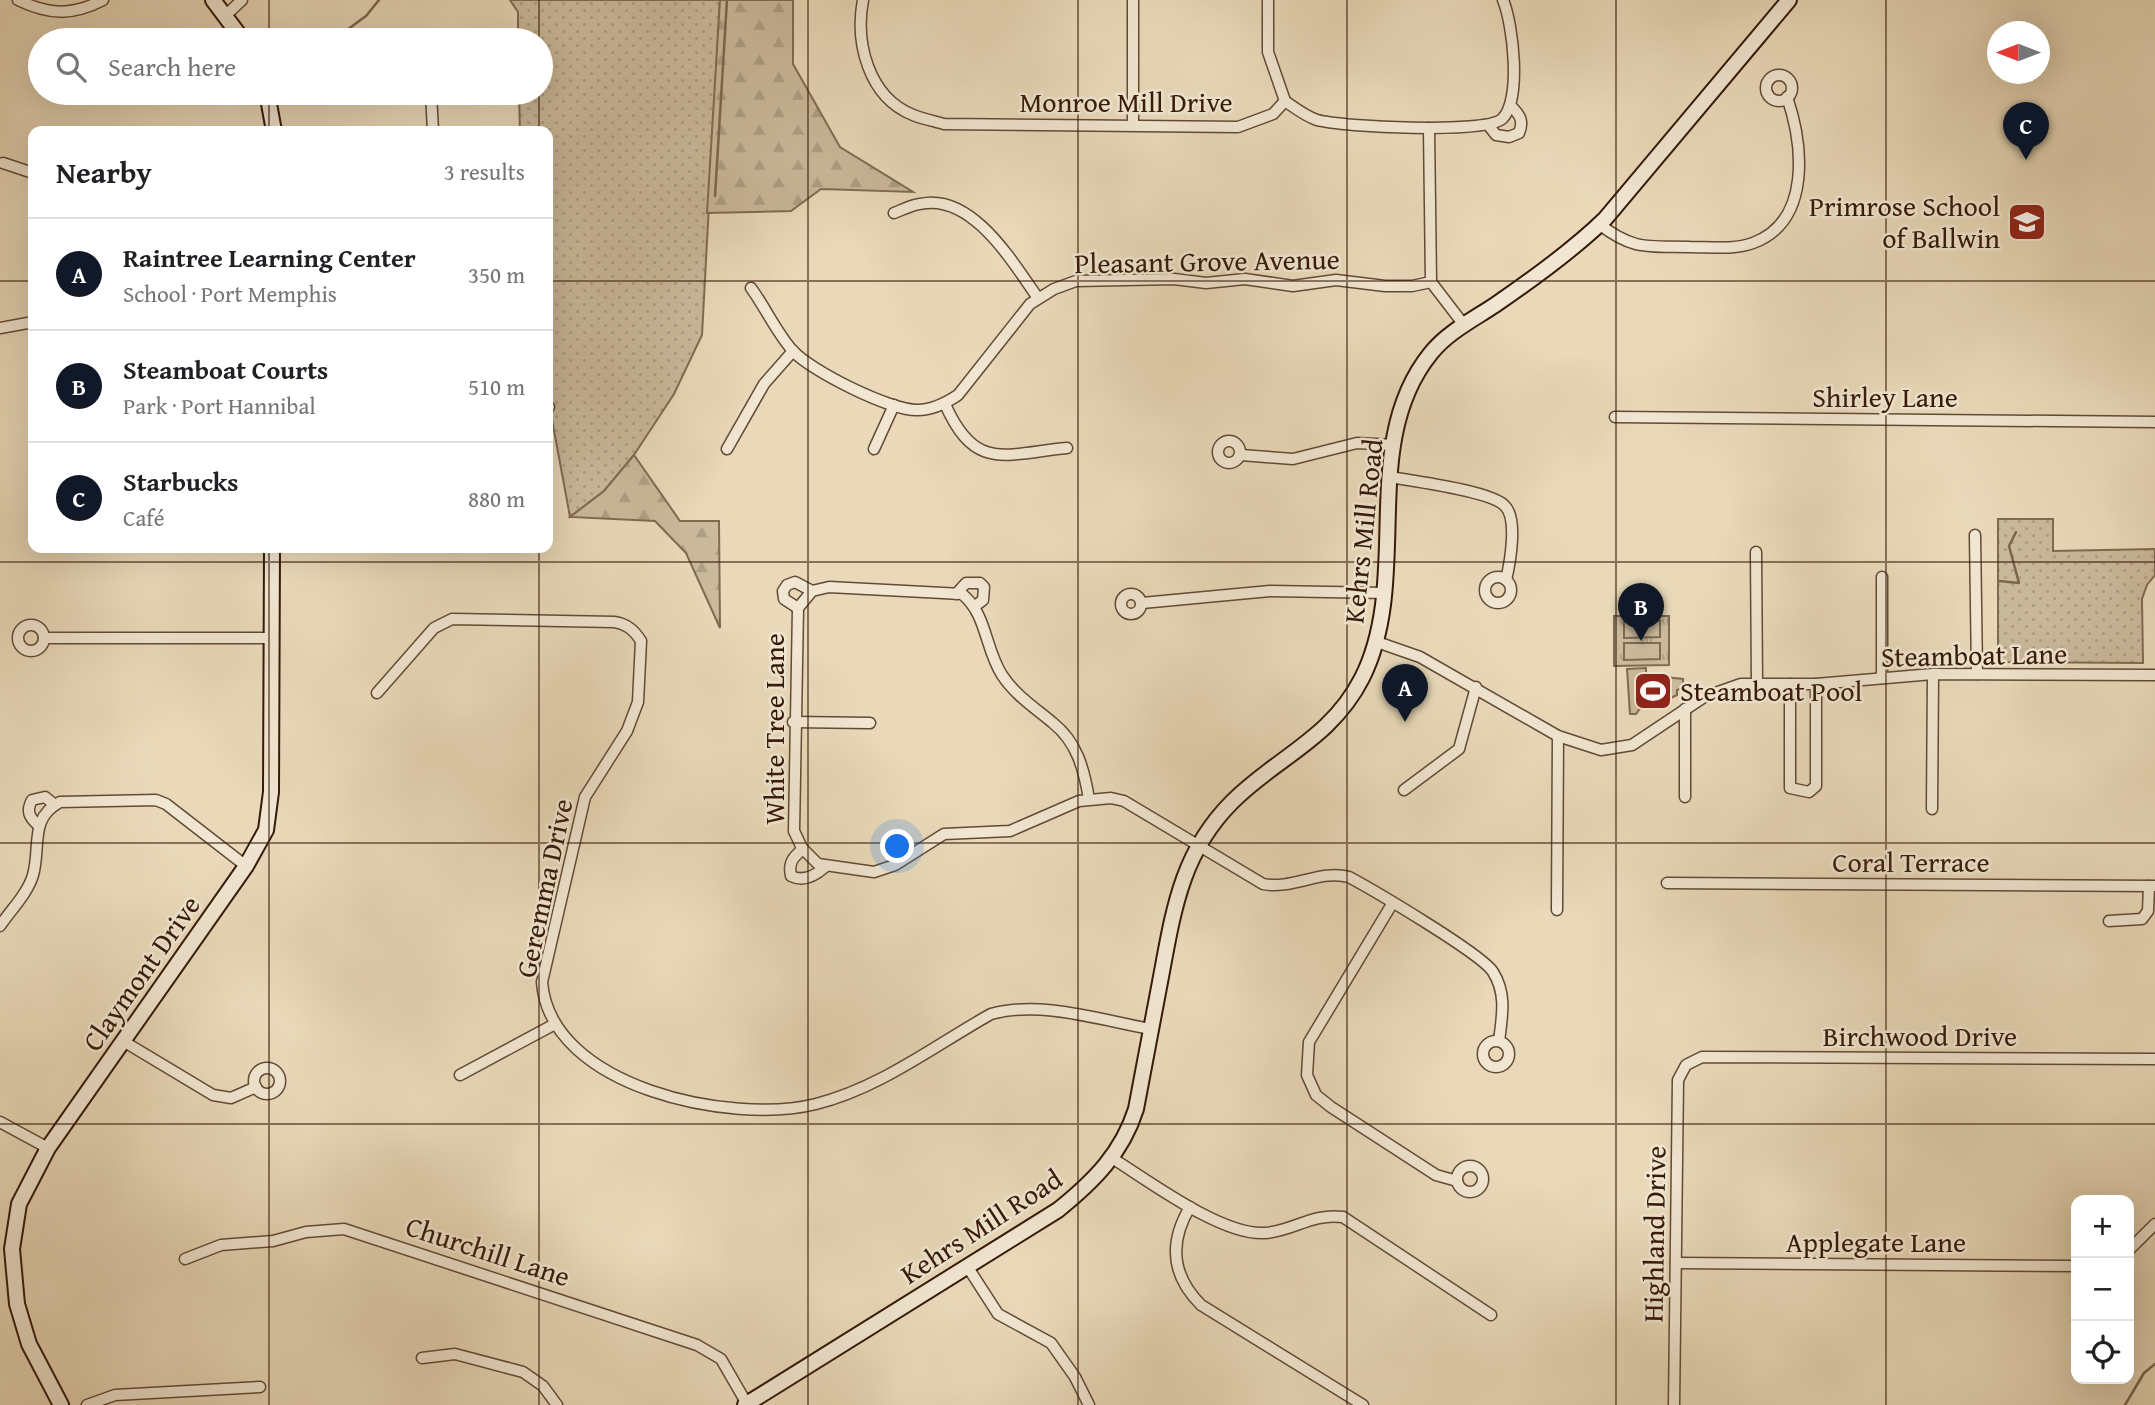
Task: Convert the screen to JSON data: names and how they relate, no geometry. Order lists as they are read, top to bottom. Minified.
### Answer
{"streets":{"street":["Monroe Mill Drive","Pleasant Grove Avenue","Shirley Lane","Kehrs Mill Road","Steamboat Lane","White Tree Lane","Coral Terrace","Geremma Drive","Claymont Drive","Birchwood Drive","Highland Drive","Applegate Lane","Churchill Lane"]},"crossings":[["Kehrs Mill Road","Steamboat Lane"],["Kehrs Mill Road","White Tree Lane"],["Kehrs Mill Road","Geremma Drive"],["Kehrs Mill Road","Churchill Lane"],["Birchwood Drive","Highland Drive"],["Highland Drive","Applegate Lane"]],"places":{"school or university":["Primrose School of Ballwin"],"sports":["Steamboat Pool"]},"north":"left","page":{"search":"Search here","pins":["C","B","A"],"heading":["Nearby","3 results"],"list":[{"mark":"A","name":"Raintree Learning Center","note":"School · Port Memphis","value":"350 m"},{"mark":"B","name":"Steamboat Courts","note":"Park · Port Hannibal","value":"510 m"},{"mark":"C","name":"Starbucks","note":"Café","value":"880 m"}],"map_buttons":["+","−"]}}
